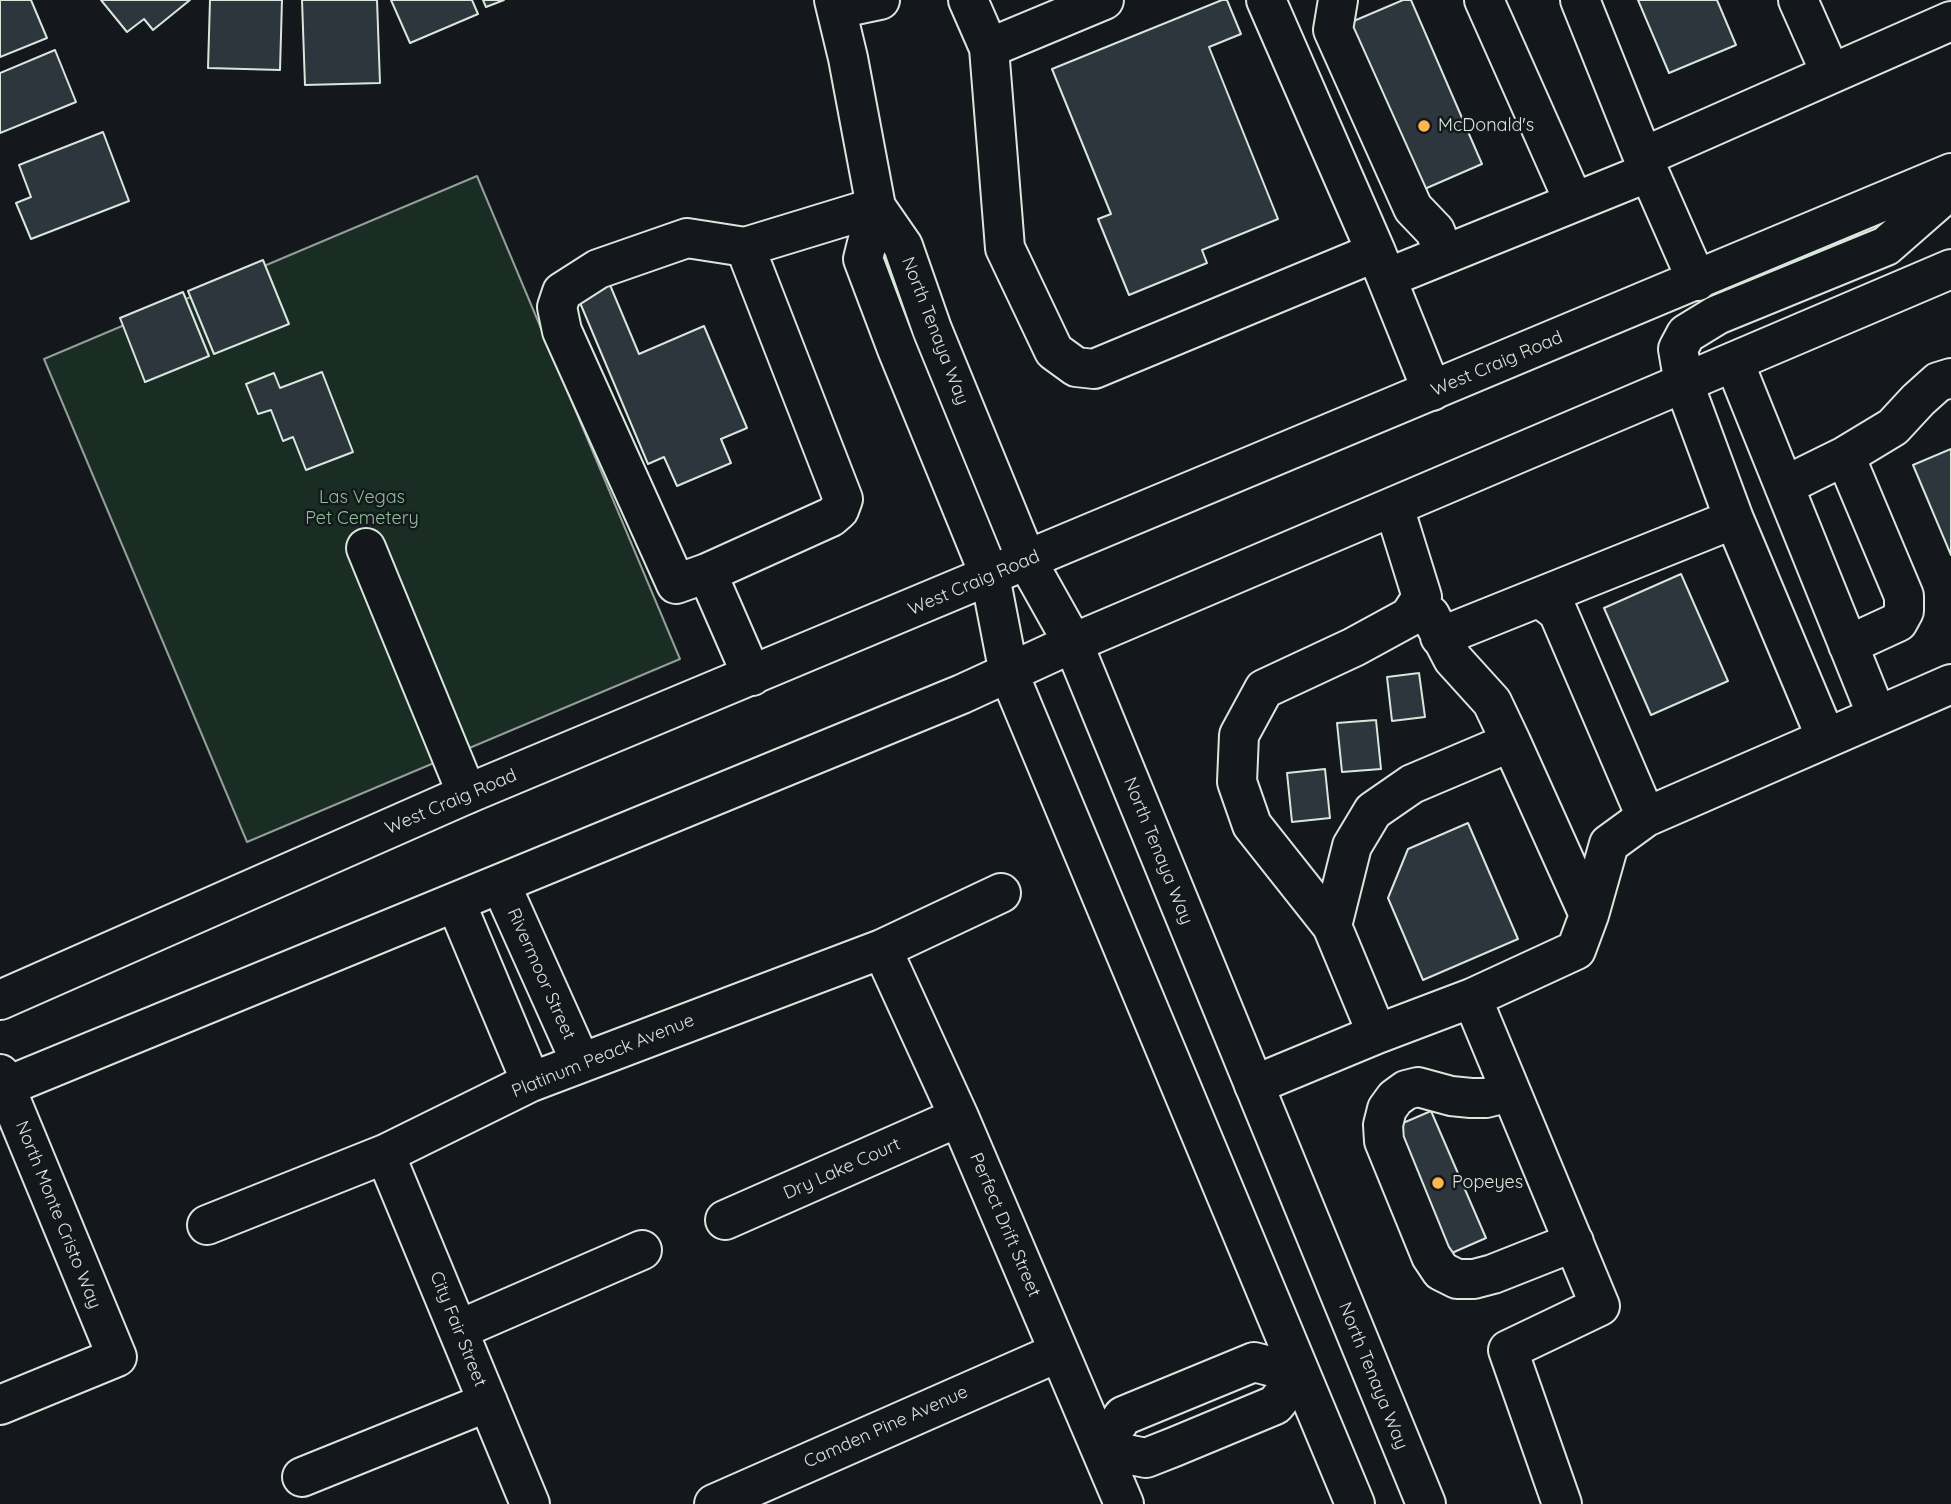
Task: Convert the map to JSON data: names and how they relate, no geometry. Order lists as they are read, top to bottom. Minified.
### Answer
{"streets":{"main road":["North Tenaya Way","West Craig Road","Rivermoor Street","Platinum Peack Avenue","Dry Lake Court","North Monte Cristo Way","Perfect Drift Street","City Fair Street","Camden Pine Avenue"]},"crossings":[["North Tenaya Way","West Craig Road"],["Rivermoor Street","Platinum Peack Avenue"],["Platinum Peack Avenue","Perfect Drift Street"],["Platinum Peack Avenue","City Fair Street"],["Dry Lake Court","Perfect Drift Street"],["Perfect Drift Street","Camden Pine Avenue"]],"parks":["Las Vegas Pet Cemetery"],"places":["McDonald's","Popeyes"]}
